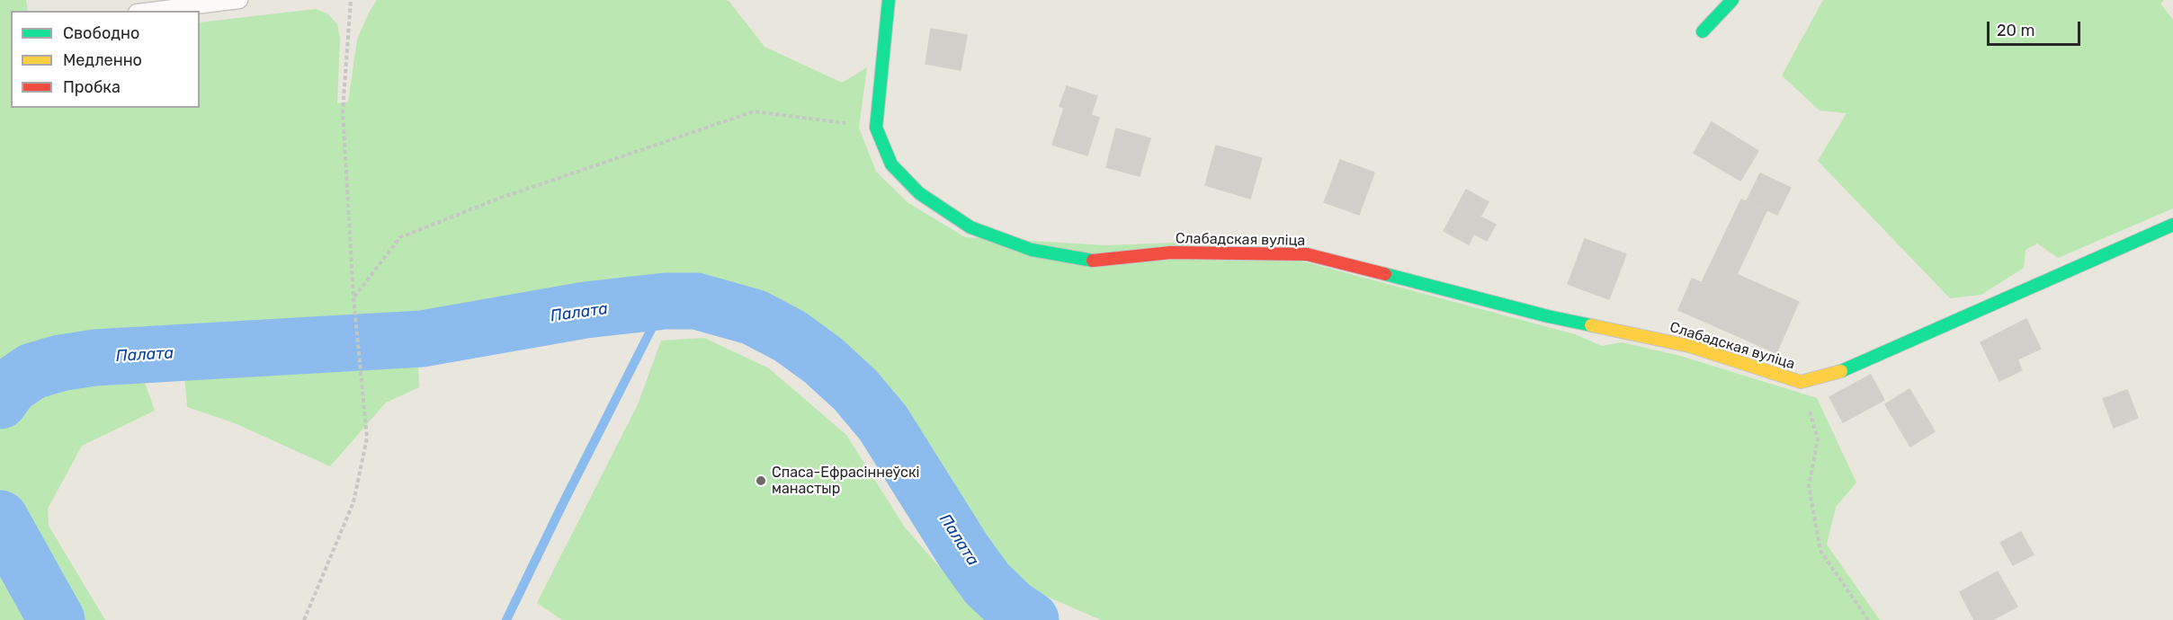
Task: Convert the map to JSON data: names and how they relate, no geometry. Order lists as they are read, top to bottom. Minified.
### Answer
{"streets":{"street":["Слабадская вуліца"]},"water":["Палата"],"places":["Спаса-Ефрасіннеўскі манастыр"],"legend":["Свободно","Медленно","Пробка"],"scale_bar":"20 m"}
